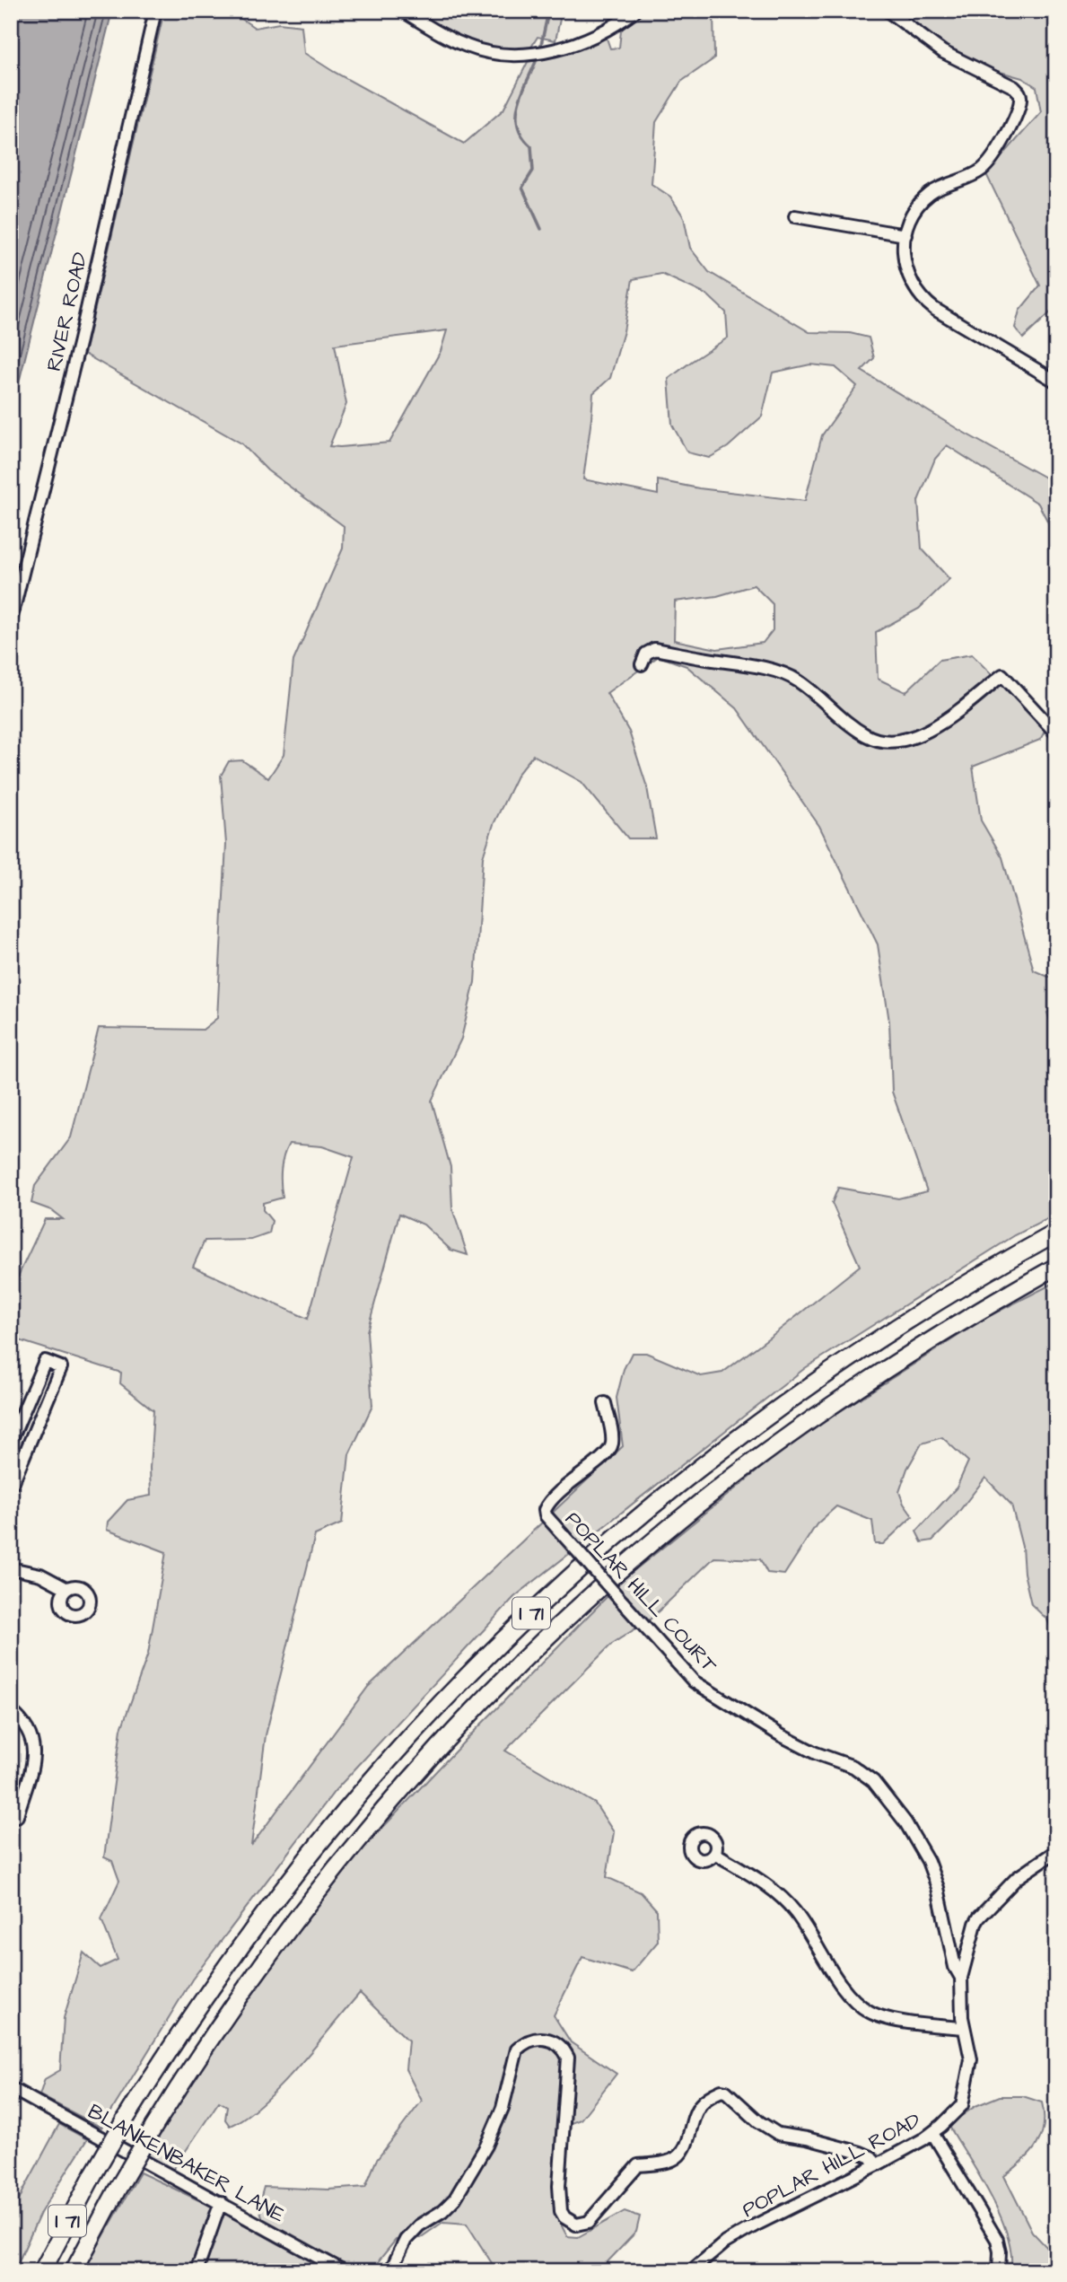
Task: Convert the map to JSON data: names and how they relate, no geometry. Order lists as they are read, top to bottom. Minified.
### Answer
{"streets":{"highway":["I 71"],"street":["RIVER ROAD","POPLAR HILL COURT","BLANKENBAKER LANE","POPLAR HILL ROAD"]},"crossings":[["POPLAR HILL COURT","POPLAR HILL ROAD"]]}
